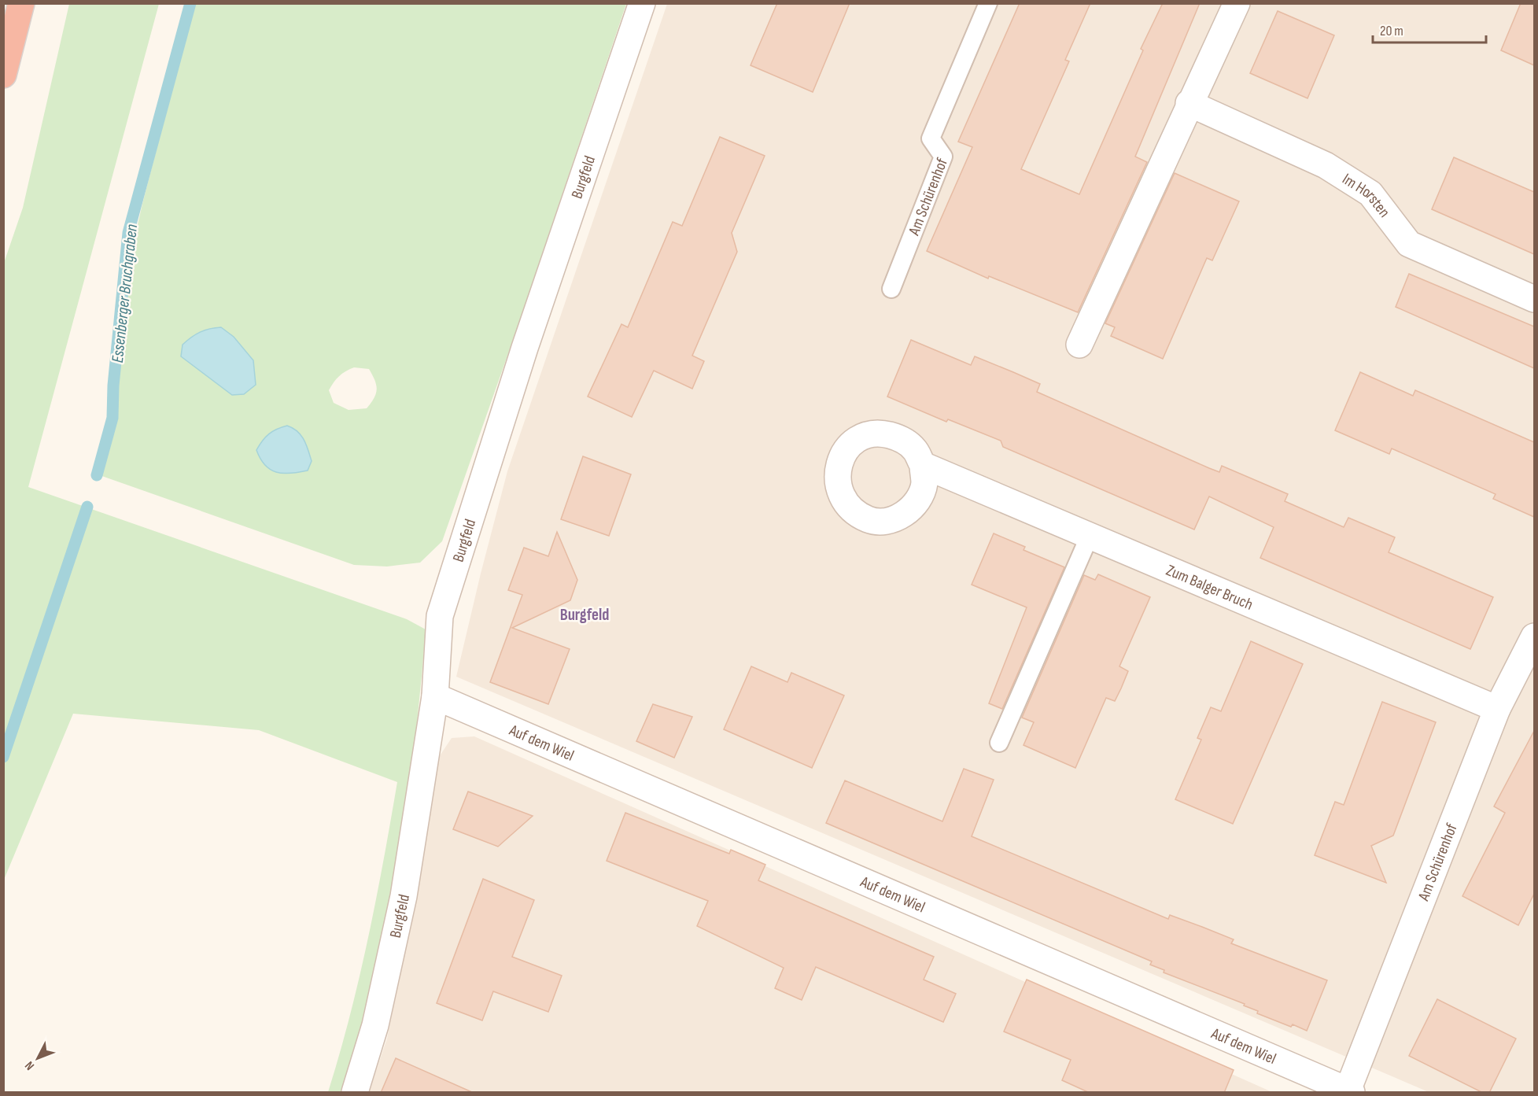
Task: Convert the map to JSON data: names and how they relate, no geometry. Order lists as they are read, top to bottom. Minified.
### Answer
{"streets":{"street":["Burgfeld","Am Schürenhof","Im Horsten","Zum Balger Bruch","Auf dem Wiel"]},"crossings":[["Burgfeld","Auf dem Wiel"],["Am Schürenhof","Zum Balger Bruch"],["Am Schürenhof","Auf dem Wiel"]],"districts":["Burgfeld"],"water":["Essenberger Bruchgraben"],"scale_bar":"20 m","north":"bottom left"}
